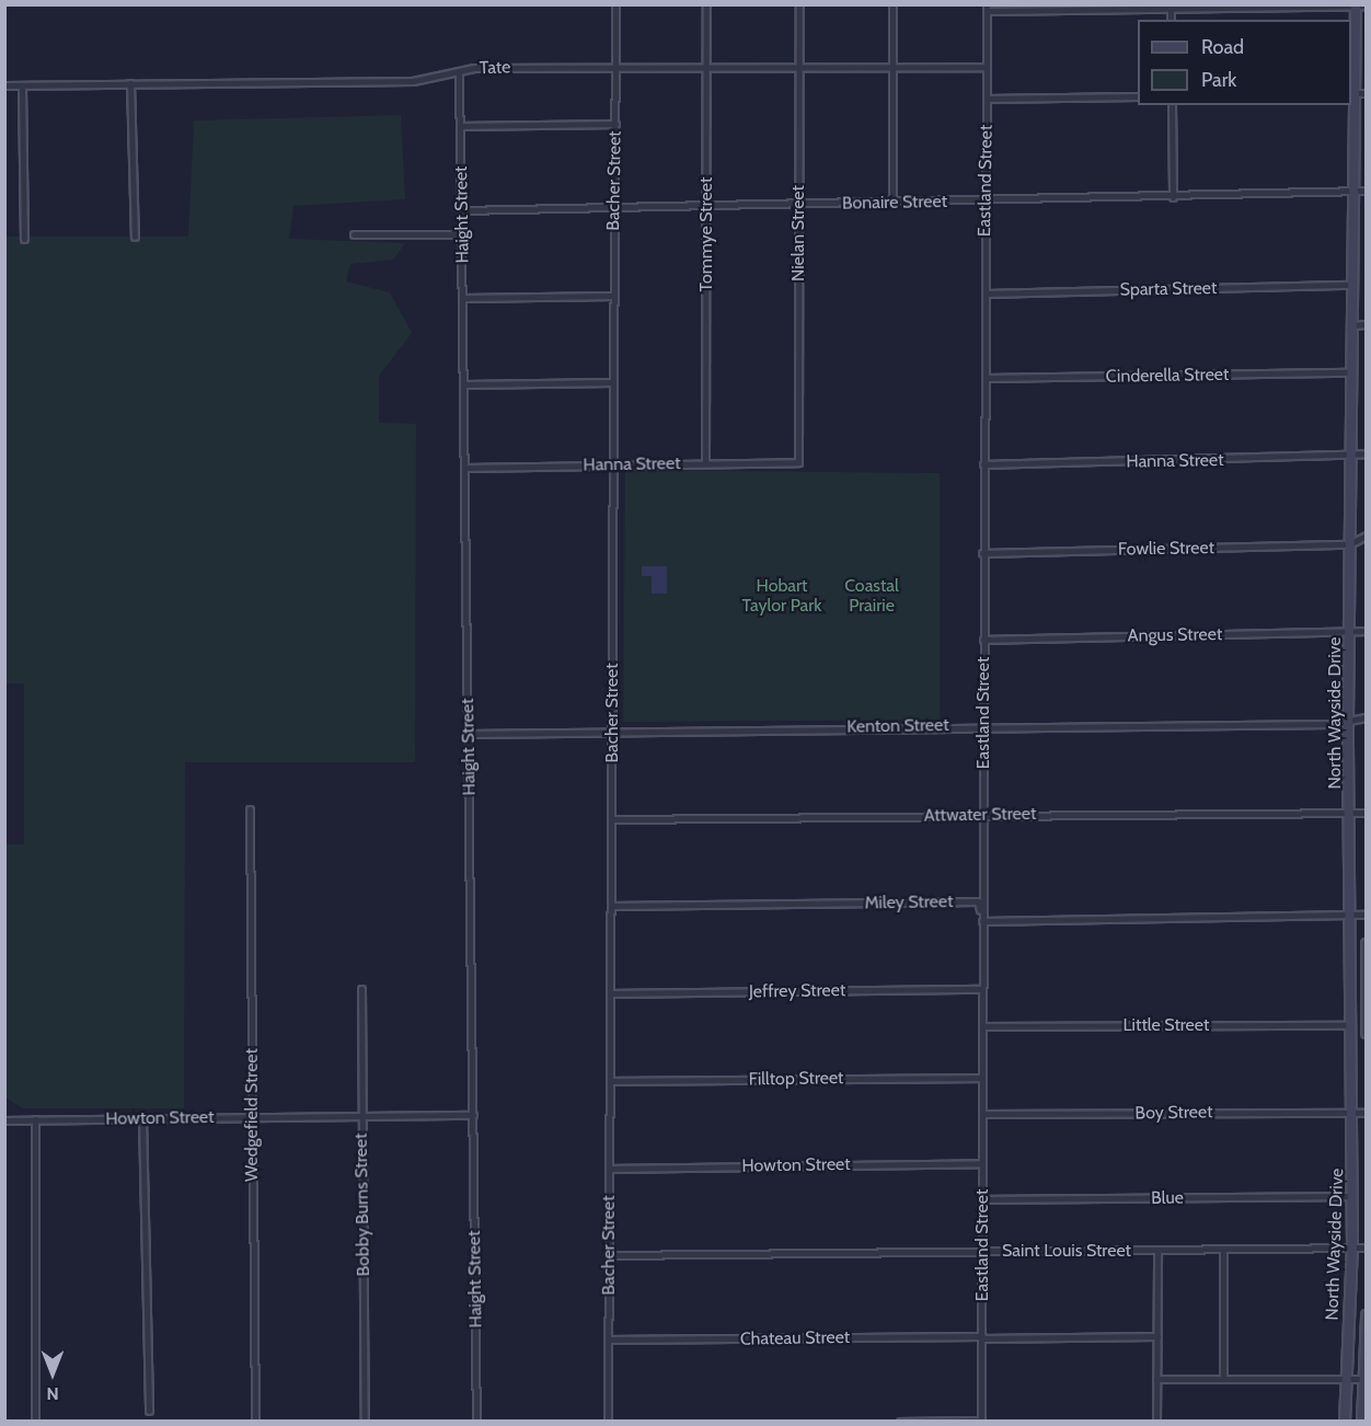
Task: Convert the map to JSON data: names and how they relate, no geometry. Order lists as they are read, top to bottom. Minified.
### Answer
{"streets":{"main road":["North Wayside Drive"],"street":["Tate","Bacher Street","Eastland Street","Bonaire Street","Haight Street","Nielan Street","Tommye Street","Sparta Street","Cinderella Street","Hanna Street","Fowlie Street","Angus Street","Kenton Street","Attwater Street","Miley Street","Jeffrey Street","Little Street","Filltop Street","Boy Street","Wedgefield Street","Howton Street","Blue","Bobby Burns Street","Saint Louis Street","Chateau Street"]},"crossings":[["Tate","Bacher Street"],["Tate","Eastland Street"],["Tate","Haight Street"],["Tate","Nielan Street"],["Tate","Tommye Street"],["Bacher Street","Bonaire Street"],["Bacher Street","Hanna Street"],["Bacher Street","Kenton Street"],["Bacher Street","Attwater Street"],["Bacher Street","Miley Street"],["Bacher Street","Jeffrey Street"],["Bacher Street","Filltop Street"],["Bacher Street","Howton Street"],["Bacher Street","Saint Louis Street"],["Bacher Street","Chateau Street"],["Eastland Street","Bonaire Street"],["Eastland Street","Sparta Street"],["Eastland Street","Cinderella Street"],["Eastland Street","Hanna Street"],["Eastland Street","Fowlie Street"],["Eastland Street","Angus Street"],["Eastland Street","Kenton Street"],["Eastland Street","Attwater Street"],["Eastland Street","Miley Street"],["Eastland Street","Jeffrey Street"],["Eastland Street","Little Street"],["Eastland Street","Filltop Street"],["Eastland Street","Boy Street"],["Eastland Street","Howton Street"],["Eastland Street","Blue"],["Eastland Street","Saint Louis Street"],["Eastland Street","Chateau Street"],["Bonaire Street","Haight Street"],["Bonaire Street","Nielan Street"],["Bonaire Street","Tommye Street"],["Bonaire Street","North Wayside Drive"],["Haight Street","Hanna Street"],["Haight Street","Kenton Street"],["Haight Street","Howton Street"],["Nielan Street","Hanna Street"],["Tommye Street","Hanna Street"],["Sparta Street","North Wayside Drive"],["Cinderella Street","North Wayside Drive"],["Hanna Street","North Wayside Drive"],["Fowlie Street","North Wayside Drive"],["Angus Street","North Wayside Drive"],["North Wayside Drive","Kenton Street"],["North Wayside Drive","Attwater Street"],["North Wayside Drive","Little Street"],["North Wayside Drive","Boy Street"],["North Wayside Drive","Blue"],["North Wayside Drive","Saint Louis Street"],["Wedgefield Street","Howton Street"],["Howton Street","Bobby Burns Street"]],"parks":["Hobart Taylor Park","Coastal Prairie"],"legend":["Road","Park"],"north":"bottom"}
